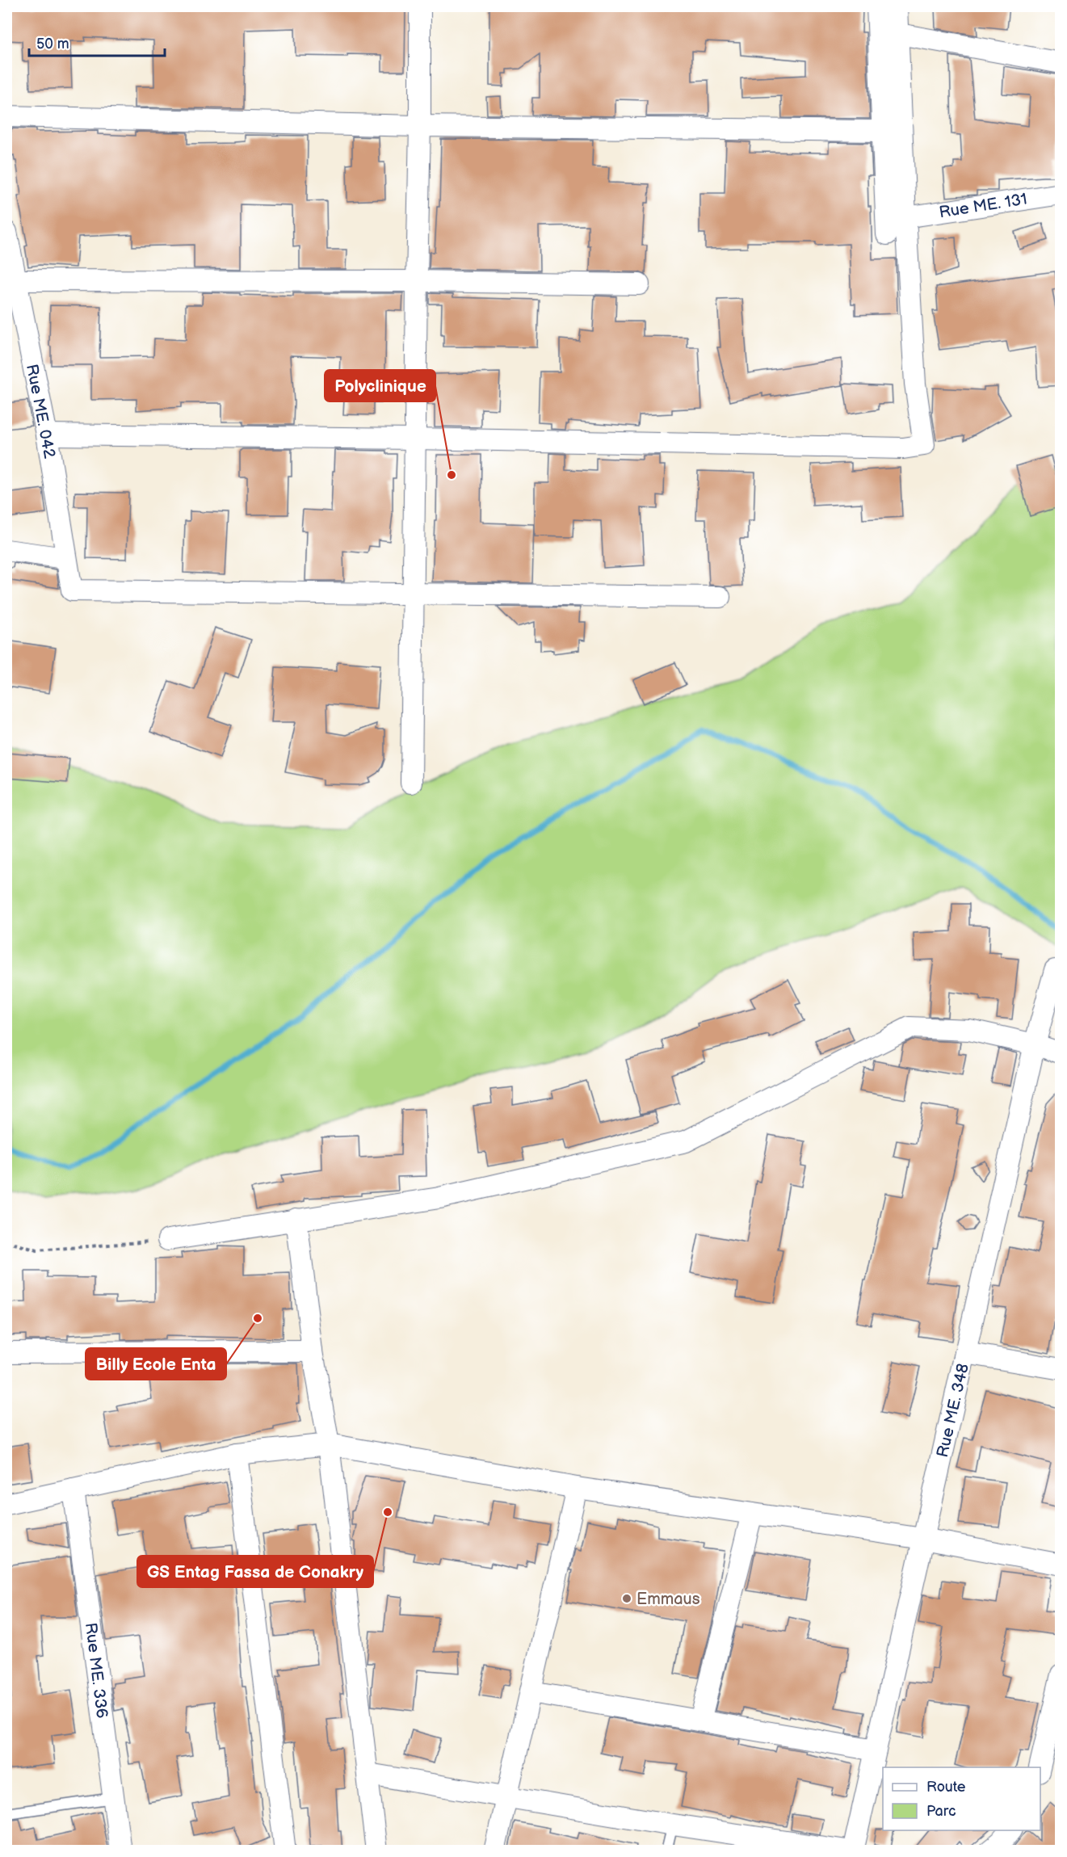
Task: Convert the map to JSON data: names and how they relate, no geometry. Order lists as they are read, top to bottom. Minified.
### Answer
{"streets":{"street":["Rue ME. 131","Rue ME. 042","Rue ME. 348","Rue ME. 336"]},"places":["Polyclinique","Billy Ecole Enta","GS Entag Fassa de Conakry","Emmaus"],"legend":["Route","Parc"],"scale_bar":"50 m"}
